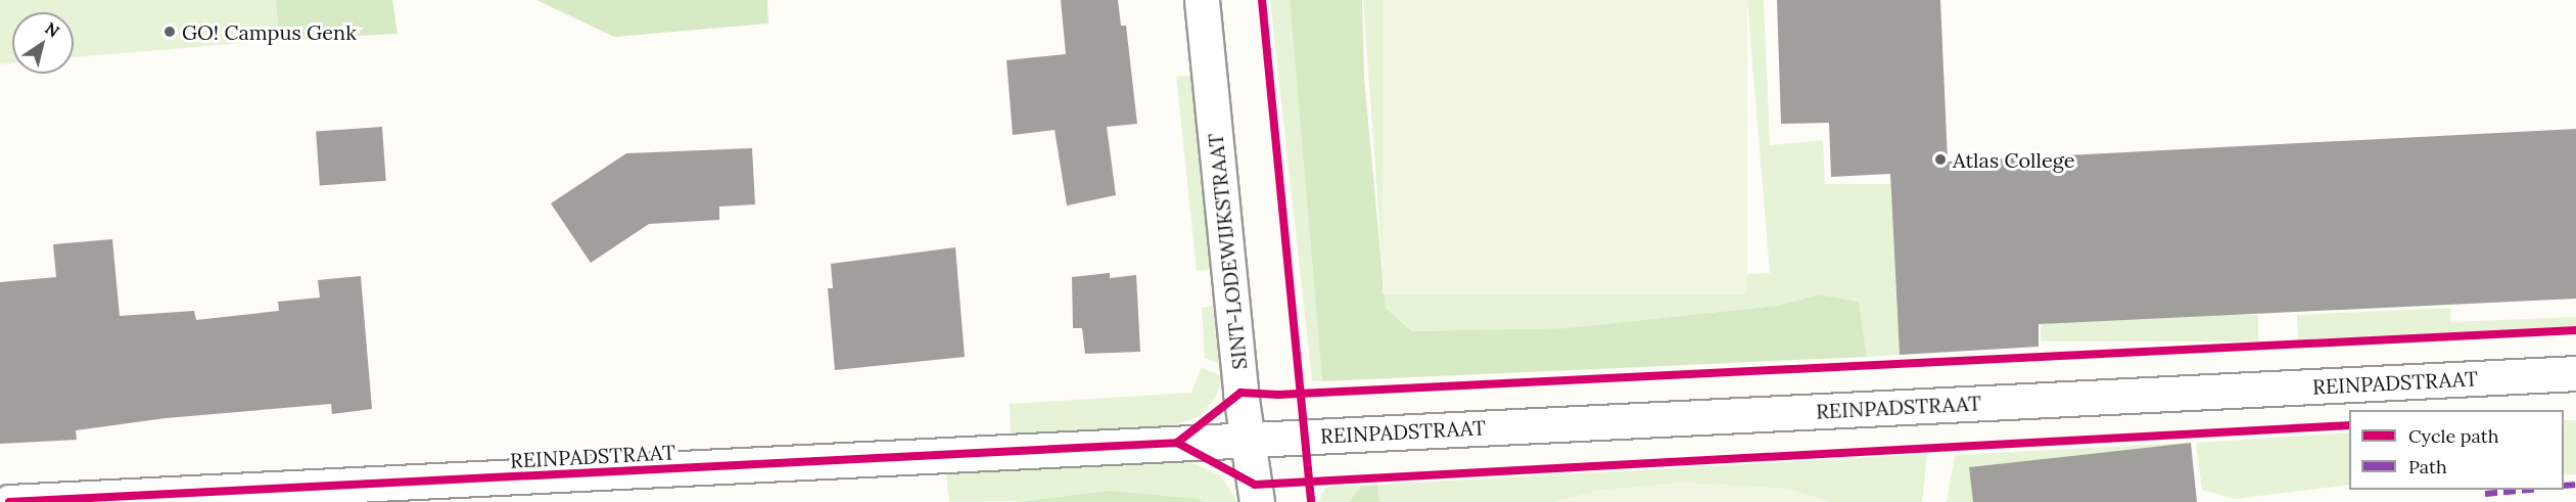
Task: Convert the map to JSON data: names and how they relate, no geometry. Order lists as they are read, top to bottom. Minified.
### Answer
{"streets":{"street":["SINT-LODEWIJKSTRAAT","REINPADSTRAAT"]},"crossings":[["SINT-LODEWIJKSTRAAT","REINPADSTRAAT"]],"places":["GO! Campus Genk","Atlas College"],"legend":["Cycle path","Path"],"north":"top right"}
